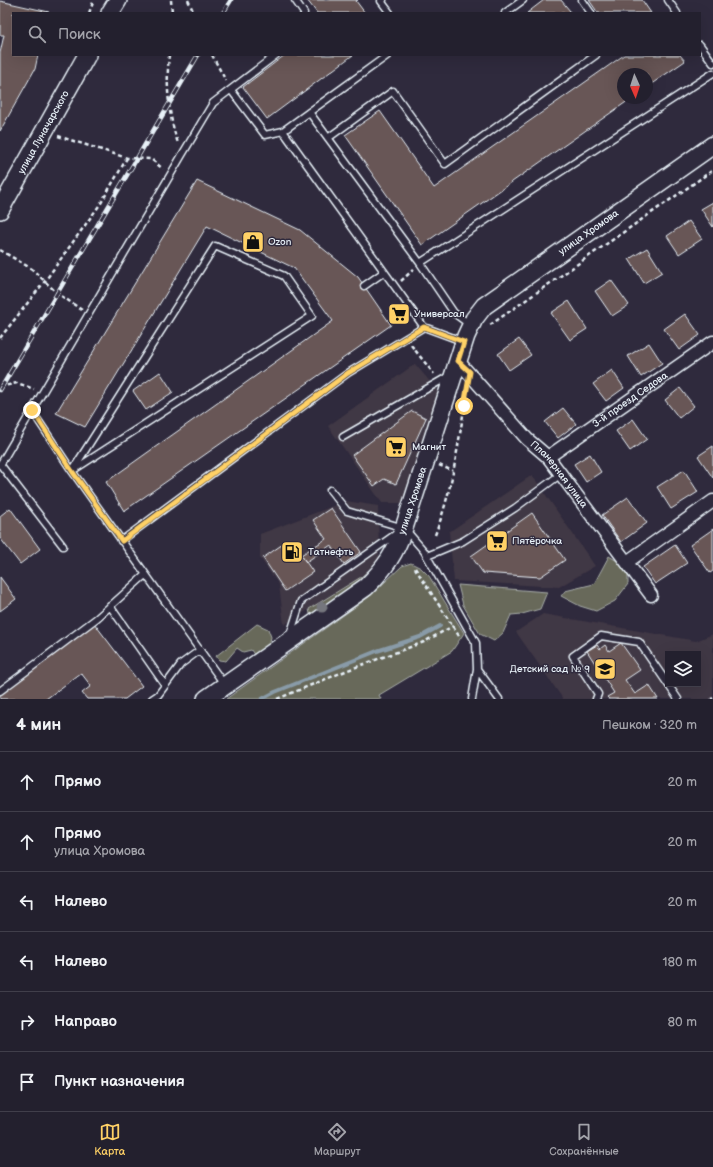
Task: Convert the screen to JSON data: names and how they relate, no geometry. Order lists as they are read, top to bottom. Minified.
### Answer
{"streets":{"main road":["улица Луначарского","улица Хромова"],"street":["3-й проезд Седова","Планерная улица"]},"crossings":[["улица Хромова","Планерная улица"],["3-й проезд Седова","Планерная улица"]],"places":{"shop":["Ozon"],"supermarket":["Универсал","Магнит","Пятёрочка"],"fuel station":["Татнефть"],"school or university":["Детский сад № 9"]},"north":"bottom","page":{"search":"Поиск","heading":["4 мин","Пешком · 320 m"],"list":[["Прямо","20 m"],["Прямо","улица Хромова","20 m"],["Налево","20 m"],["Налево","180 m"],["Направо","80 m"],"Пункт назначения"],"nav":["Карта","Маршрут","Сохранённые"]}}
